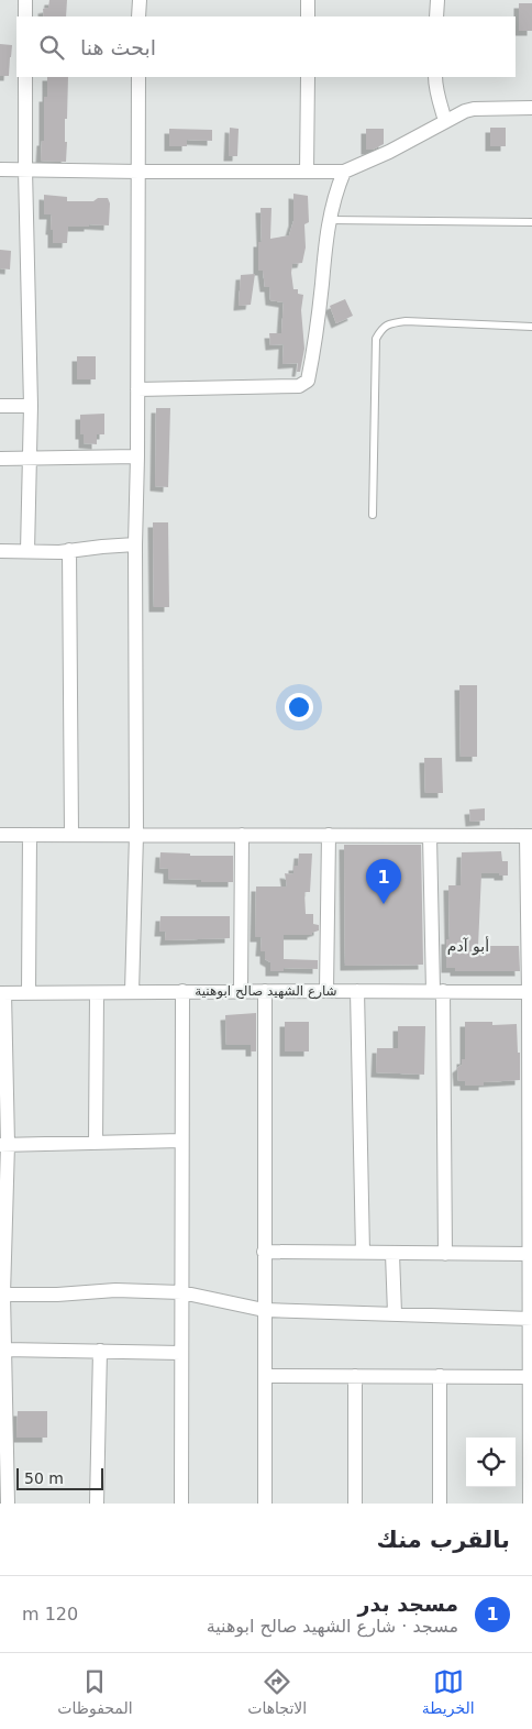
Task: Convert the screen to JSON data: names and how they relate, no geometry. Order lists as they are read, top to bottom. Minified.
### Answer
{"streets":{"street":["شارع الشهيد صالح ابوهنية"]},"districts":["أبو آدم"],"scale_bar":"50 m","page":{"search":"ابحث هنا","pins":"1","scale":"50 m","heading":"بالقرب منك","list":[{"mark":"1","name":"مسجد بدر","note":"مسجد · شارع الشهيد صالح ابوهنية","value":"120 m"}],"nav":["الخريطة","الاتجاهات","المحفوظات"]}}
